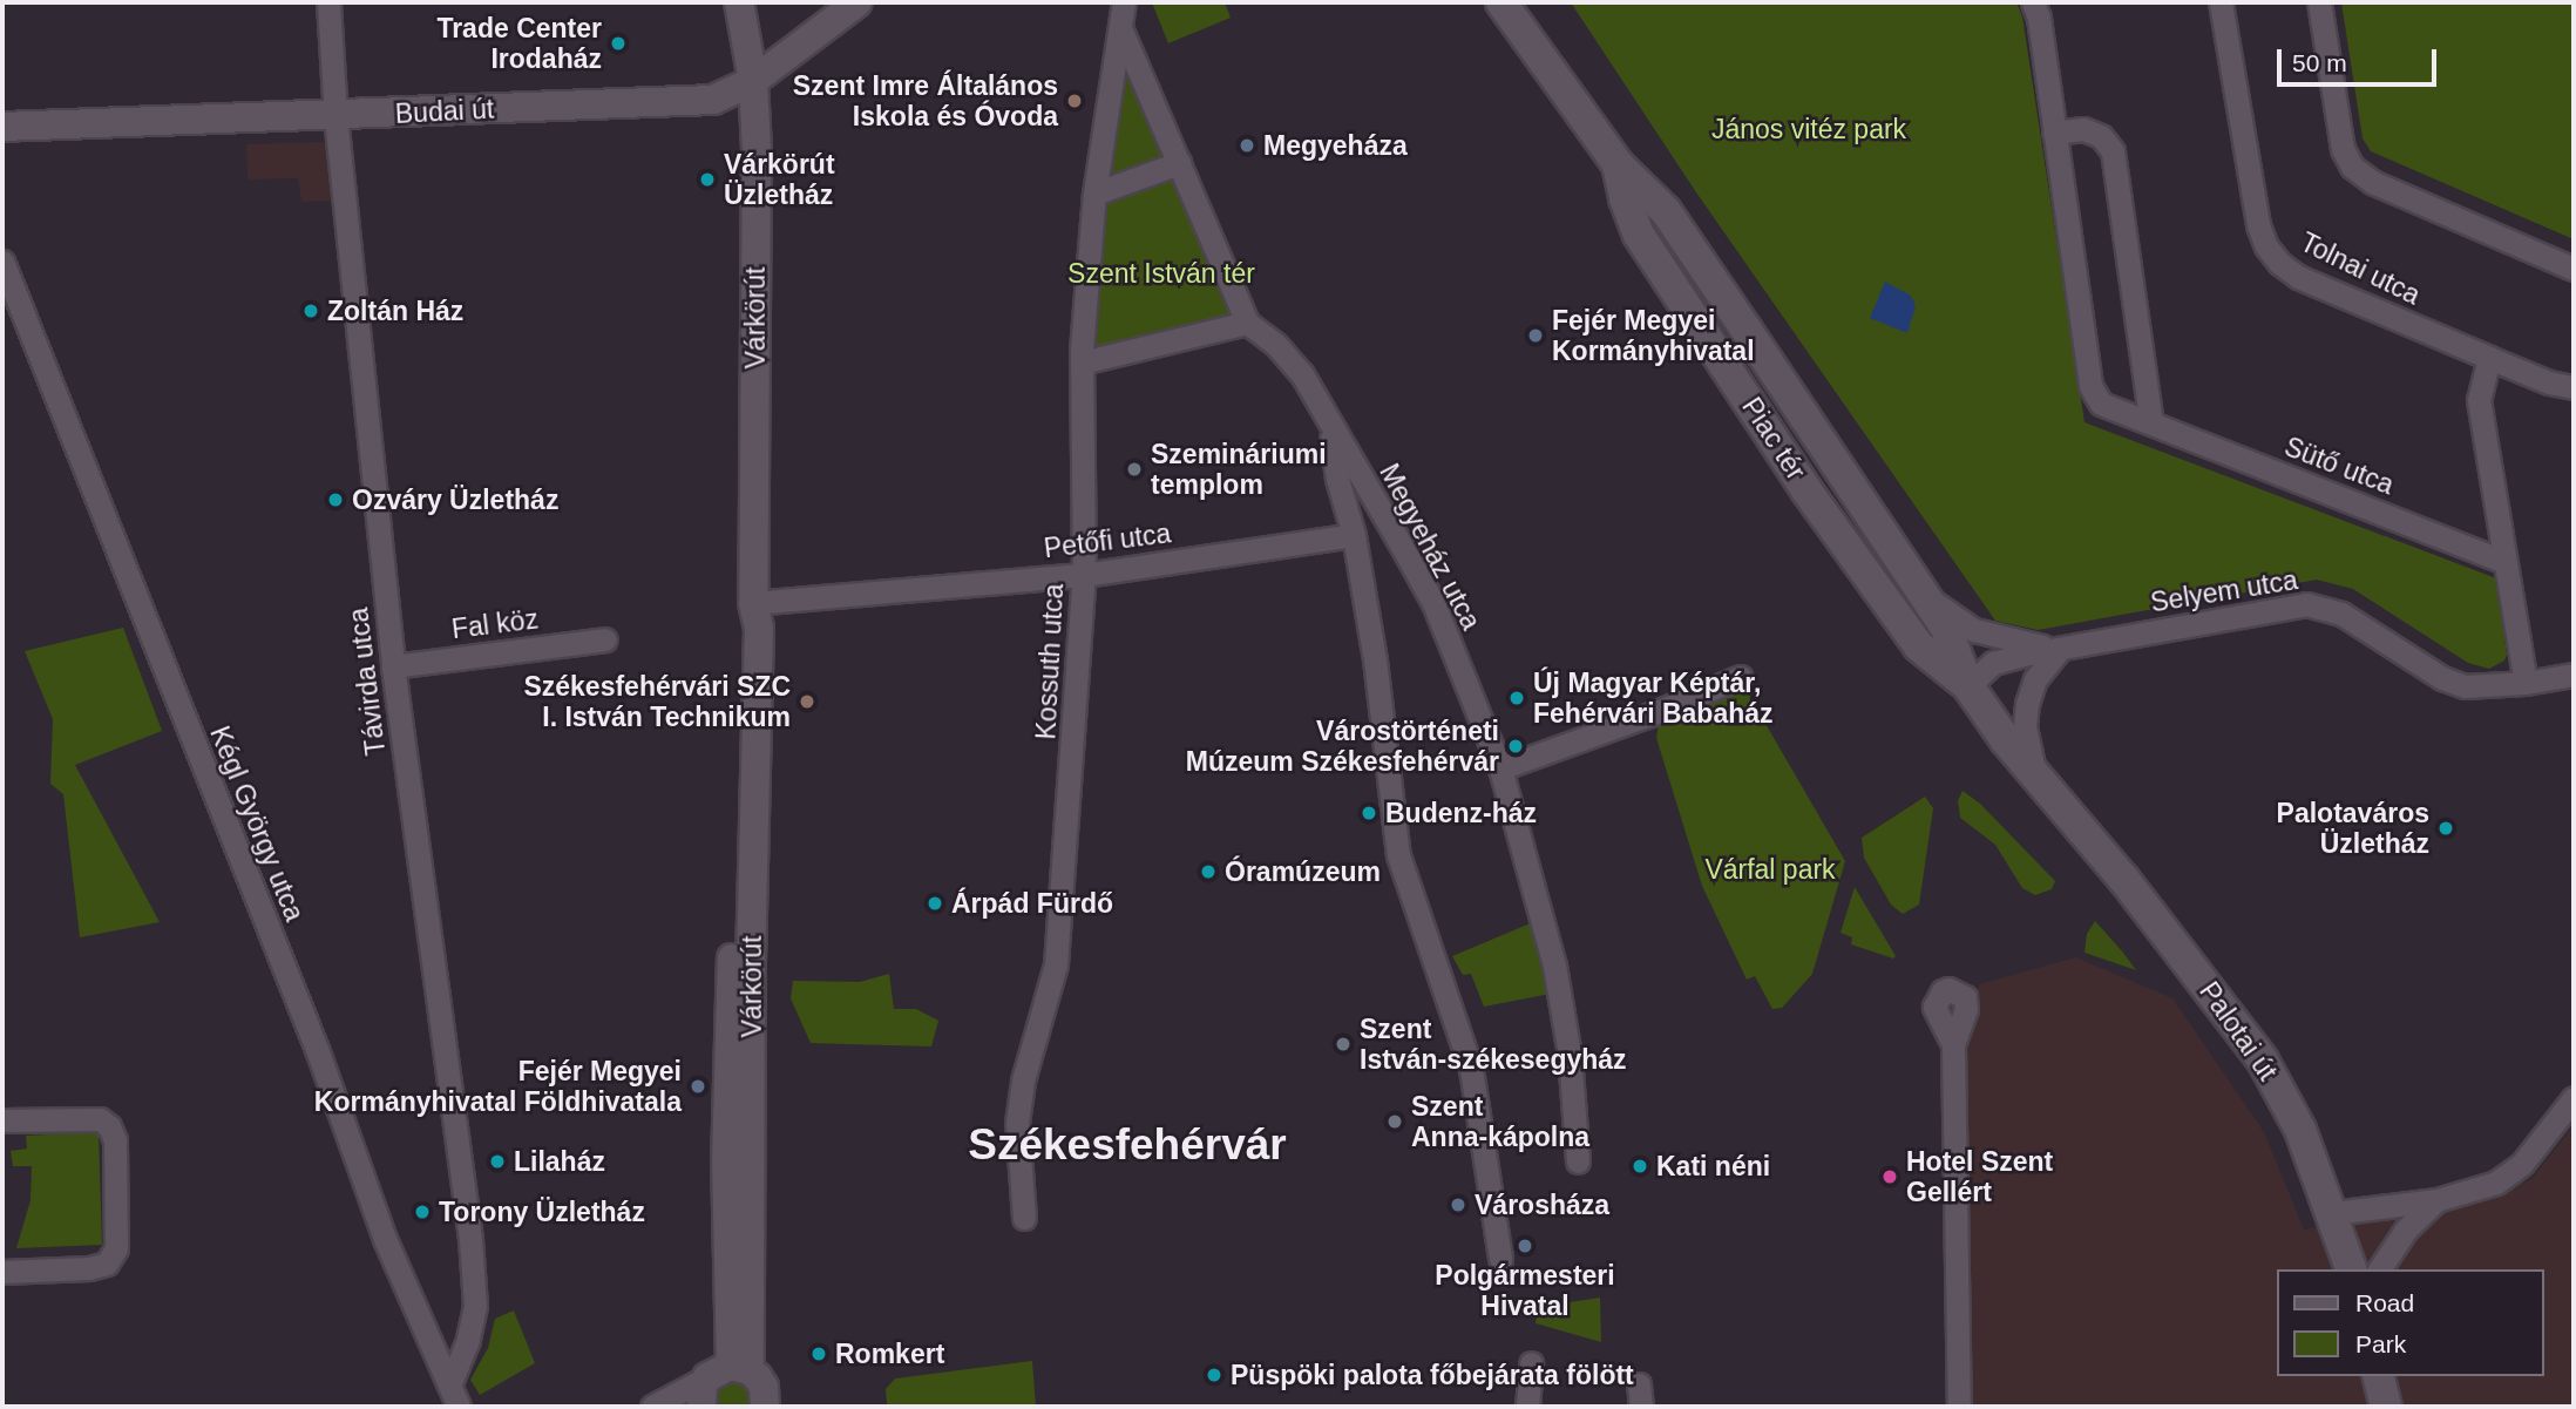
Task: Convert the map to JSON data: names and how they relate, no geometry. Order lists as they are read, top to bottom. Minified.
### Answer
{"streets":{"main road":["Piac tér","Palotai út"],"street":["Budai út","Tolnai utca","Várkörút","Sütő utca","Petőfi utca","Megyeház utca","Selyem utca","Fal köz","Kossuth utca","Távirda utca","Kégl György utca"]},"crossings":[["Budai út","Várkörút"],["Budai út","Távirda utca"],["Várkörút","Petőfi utca"],["Piac tér","Selyem utca"],["Piac tér","Palotai út"],["Petőfi utca","Kossuth utca"],["Fal köz","Távirda utca"],["Távirda utca","Kégl György utca"]],"districts":["Székesfehérvár"],"parks":["János vitéz park","Szent István tér","Várfal park"],"places":["Trade Center Irodaház","Szent Imre Általános Iskola és Óvoda","Megyeháza","Várkörút Üzletház","Zoltán Ház","Fejér Megyei Kormányhivatal","Szemináriumi templom","Ozváry Üzletház","Új Magyar Képtár, Fehérvári Babaház","Székesfehérvári SZC I. István Technikum","Várostörténeti Múzeum Székesfehérvár","Budenz-ház","Palotaváros Üzletház","Óramúzeum","Árpád Fürdő","Szent István-székesegyház","Fejér Megyei Kormányhivatal Földhivatala","Szent Anna-kápolna","Lilaház","Kati néni","Hotel Szent Gellért","Városháza","Torony Üzletház","Polgármesteri Hivatal","Romkert","Püspöki palota főbejárata fölött"],"legend":["Road","Park"],"scale_bar":"50 m"}
